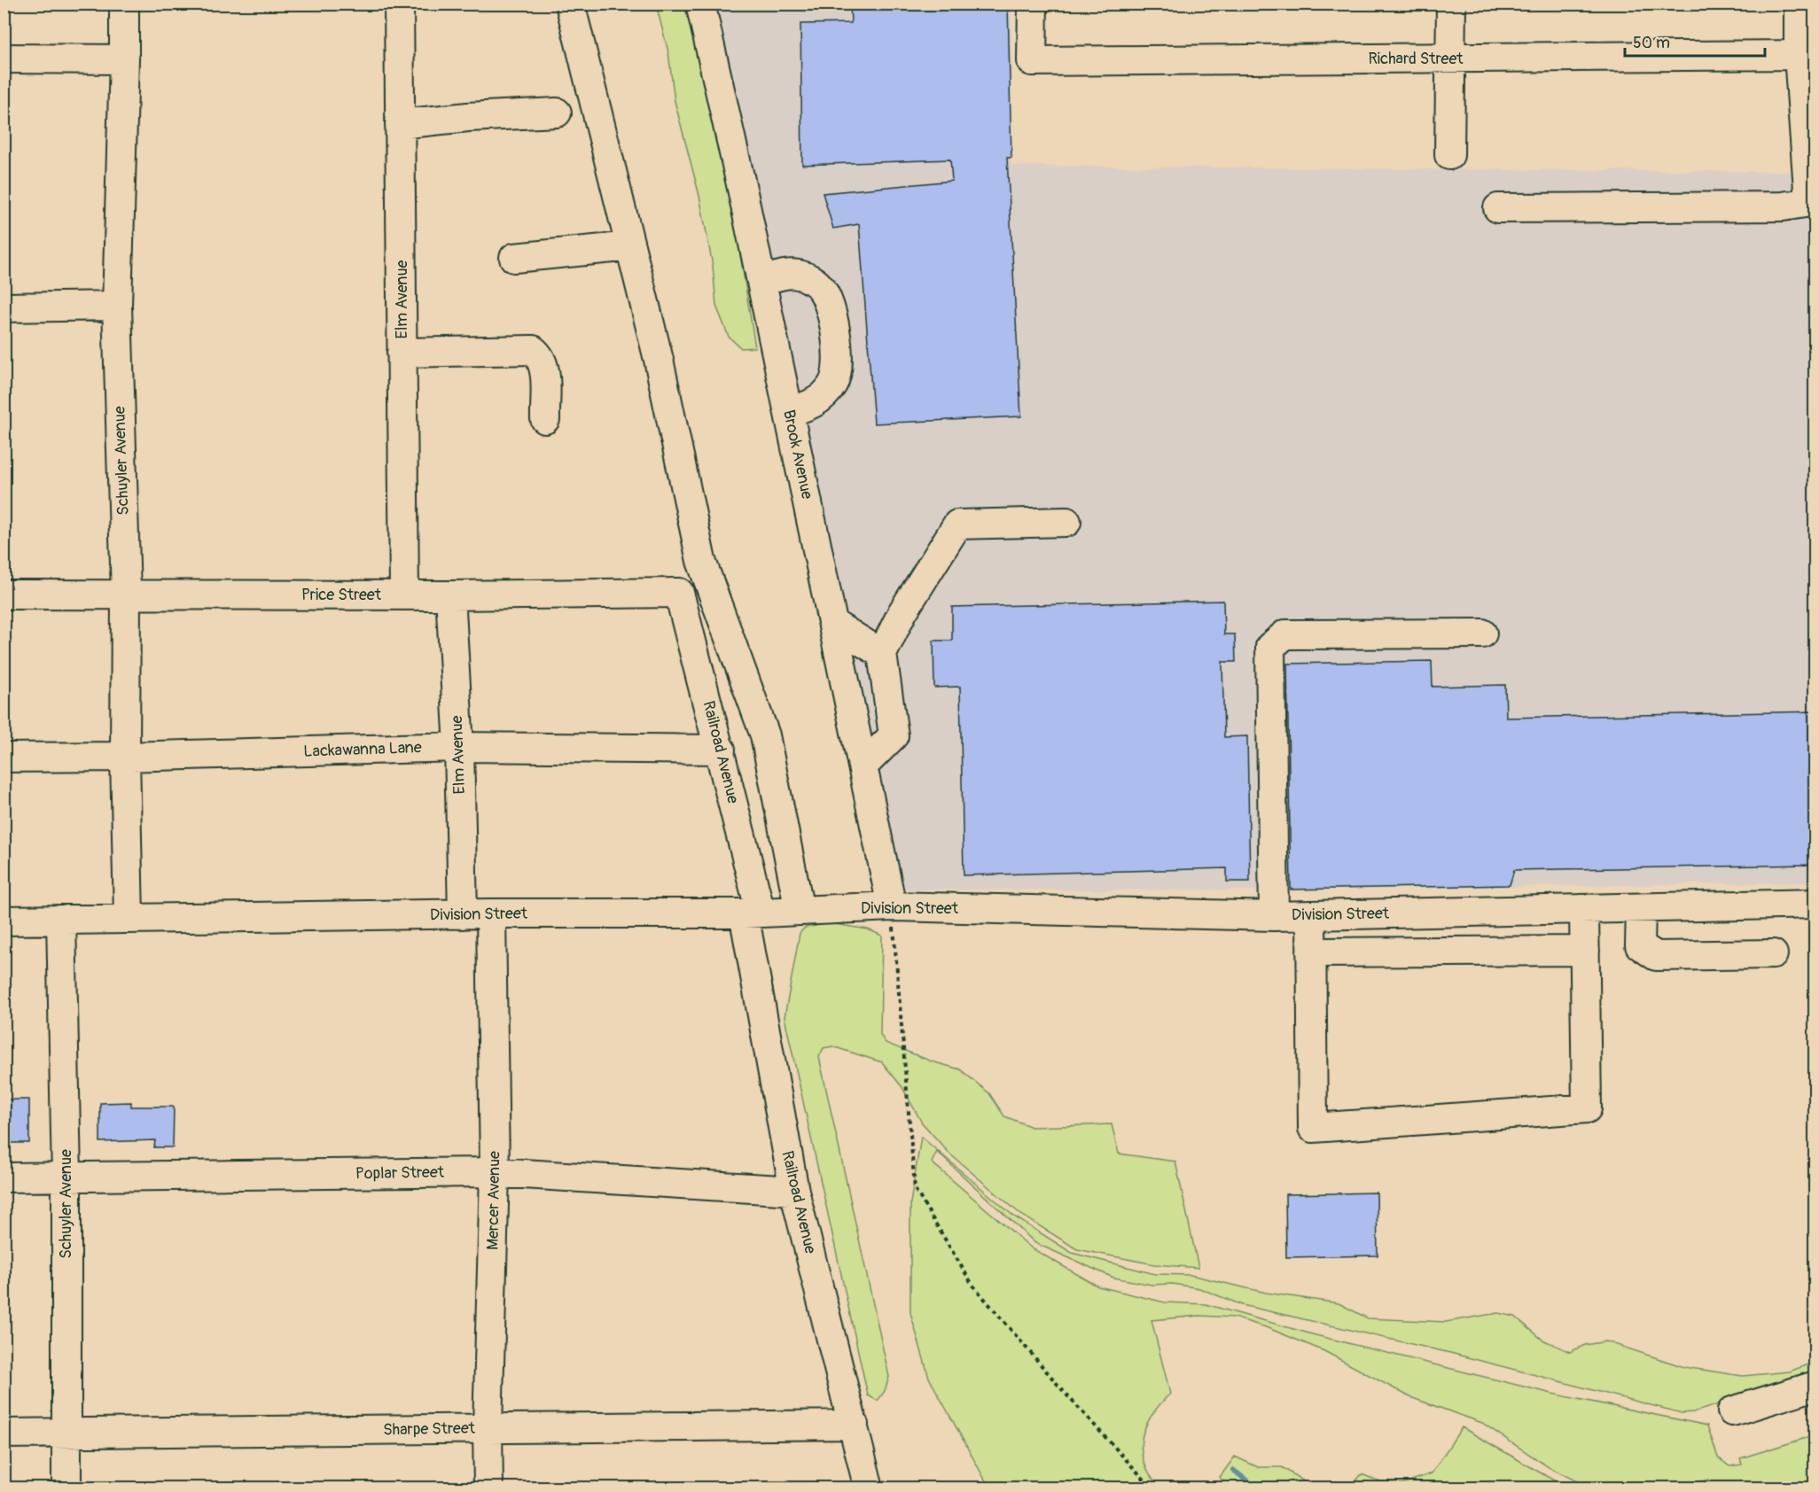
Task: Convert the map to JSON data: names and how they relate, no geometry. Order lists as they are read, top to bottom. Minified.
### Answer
{"streets":{"street":["Richard Street","Elm Avenue","Brook Avenue","Schuyler Avenue","Price Street","Lackawanna Lane","Railroad Avenue","Division Street","Poplar Street","Mercer Avenue","Sharpe Street"]},"crossings":[["Elm Avenue","Price Street"],["Elm Avenue","Lackawanna Lane"],["Elm Avenue","Division Street"],["Brook Avenue","Division Street"],["Schuyler Avenue","Price Street"],["Schuyler Avenue","Lackawanna Lane"],["Schuyler Avenue","Division Street"],["Schuyler Avenue","Poplar Street"],["Schuyler Avenue","Sharpe Street"],["Price Street","Railroad Avenue"],["Lackawanna Lane","Railroad Avenue"],["Railroad Avenue","Division Street"],["Railroad Avenue","Poplar Street"],["Railroad Avenue","Sharpe Street"],["Division Street","Mercer Avenue"],["Poplar Street","Mercer Avenue"],["Mercer Avenue","Sharpe Street"]],"scale_bar":"50 m"}
